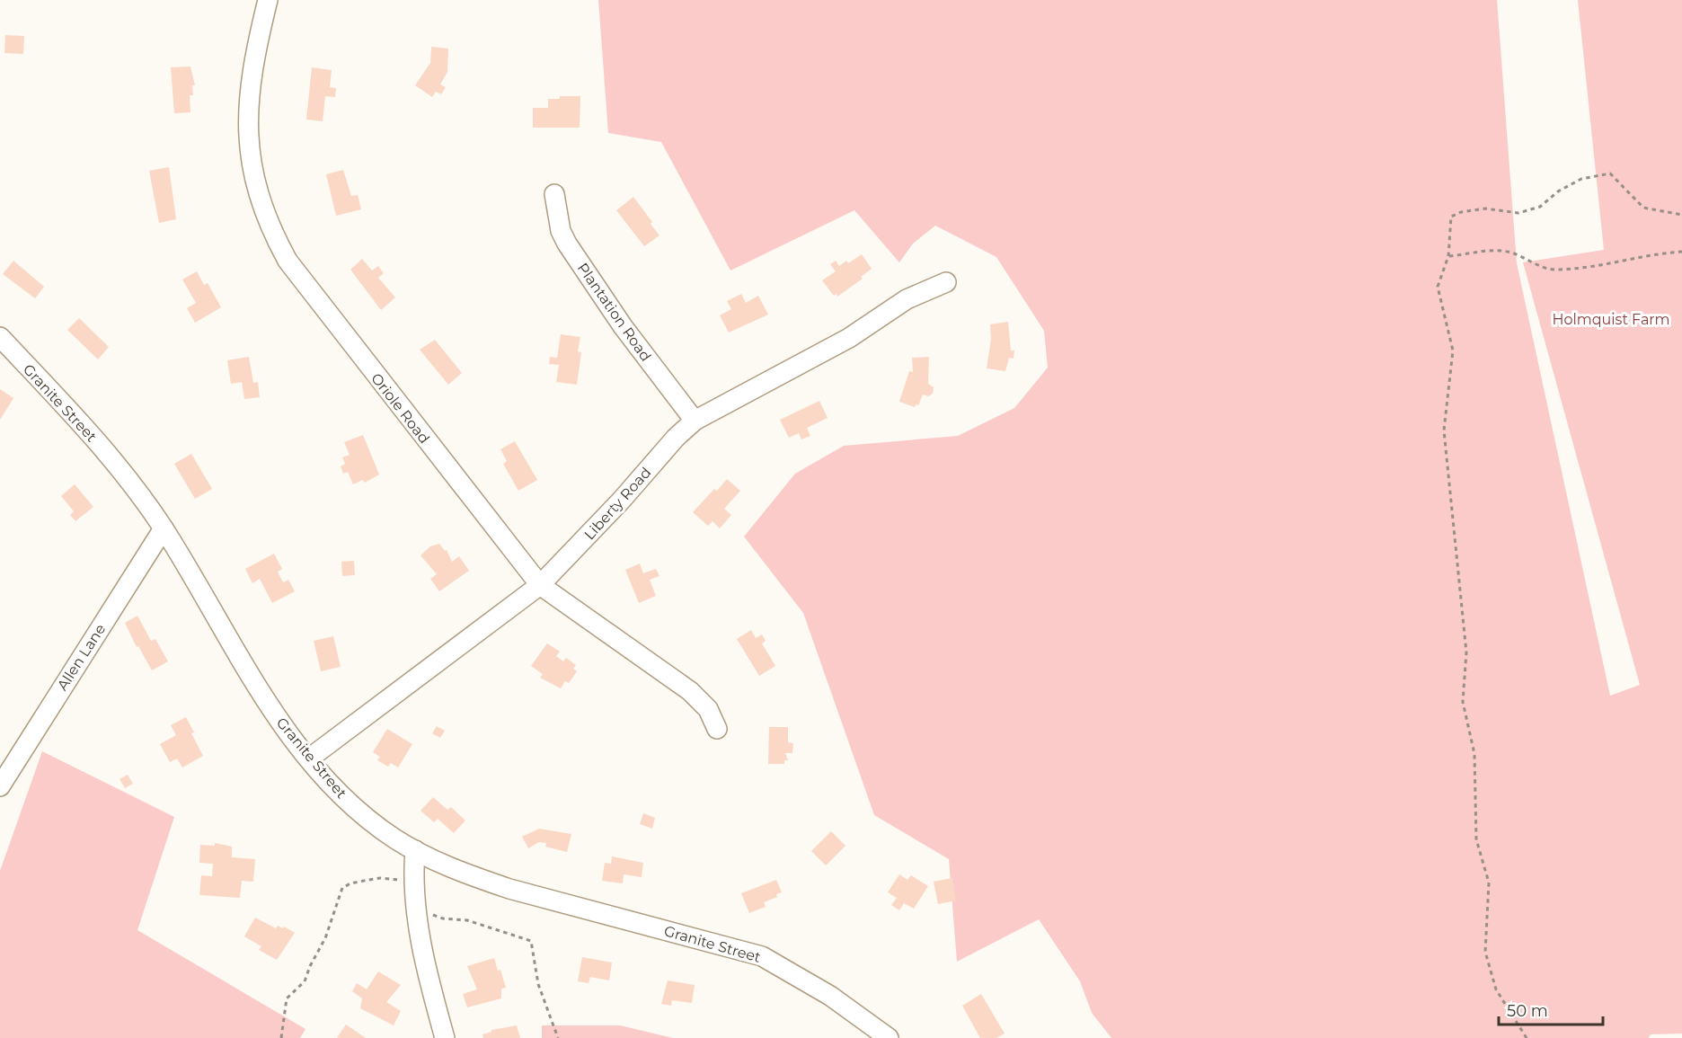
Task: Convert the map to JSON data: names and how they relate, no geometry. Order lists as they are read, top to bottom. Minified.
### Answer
{"streets":{"street":["Plantation Road","Granite Street","Oriole Road","Liberty Road","Allen Lane"]},"crossings":[["Plantation Road","Liberty Road"],["Granite Street","Liberty Road"],["Granite Street","Allen Lane"],["Oriole Road","Liberty Road"]],"parks":["Holmquist Farm"],"scale_bar":"50 m"}
